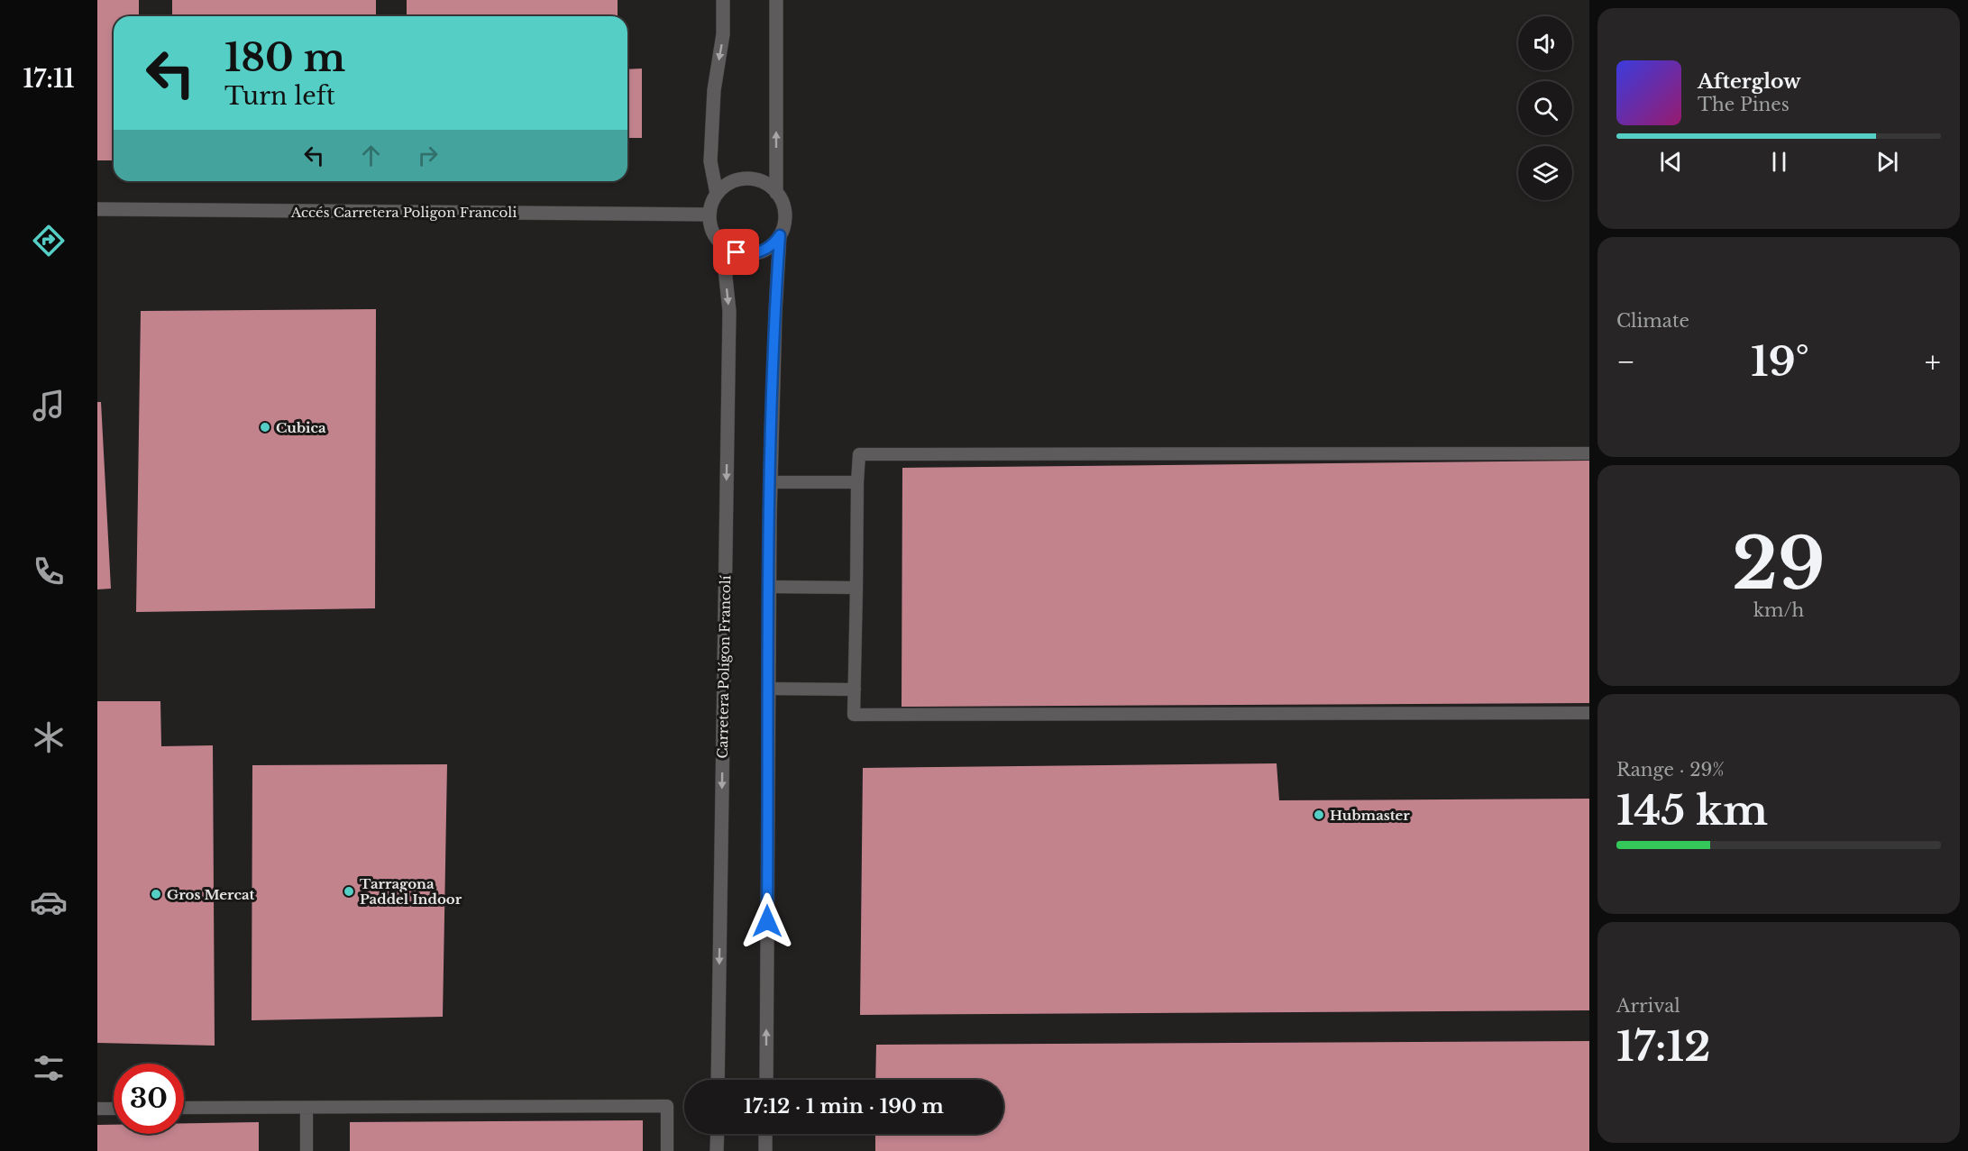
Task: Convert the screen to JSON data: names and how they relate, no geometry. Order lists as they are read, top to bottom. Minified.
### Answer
{"streets":{"street":["Accés Carretera Poligon Francoli","Carretera Polígon Francolí"]},"crossings":[["Accés Carretera Poligon Francoli","Carretera Polígon Francolí"]],"places":["Cubica","Hubmaster","Tarragona Paddel Indoor","Gros Mercat"],"page":{"tabs":"17:11","turn":["180 m","Turn left"],"song":["Afterglow","The Pines"],"tile":["Climate",["29","km/h"],["Range · 29%","145 km"],["Arrival","17:12"]],"heat":["−","19°","+"],"limit":"30","trip":"17:12 · 1 min · 190 m"}}
